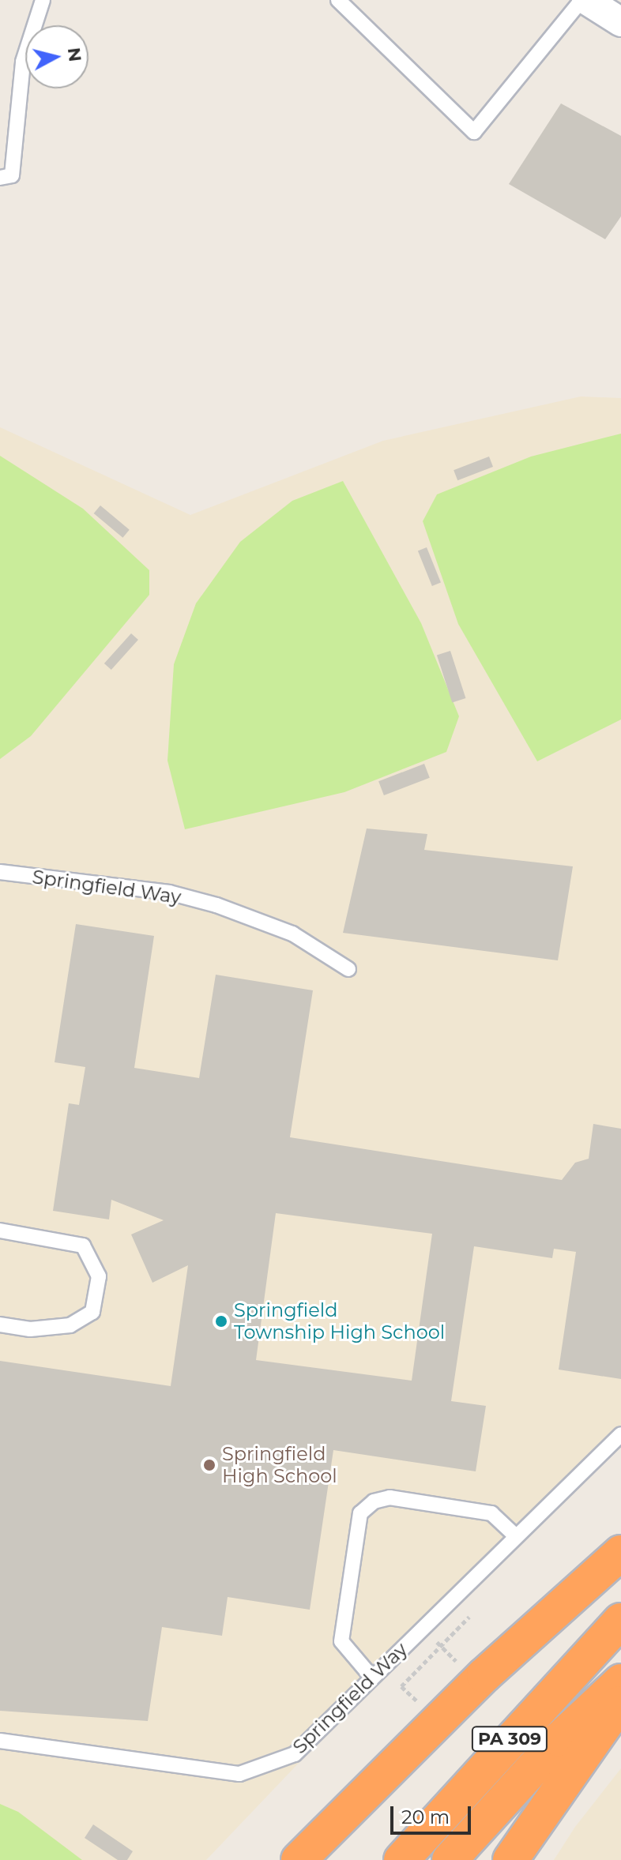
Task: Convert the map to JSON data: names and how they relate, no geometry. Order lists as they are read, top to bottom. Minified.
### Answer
{"streets":{"highway":["PA 309"],"lane":["Springfield Way"]},"places":["Springfield Township High School","Springfield High School"],"scale_bar":"20 m","north":"right"}
